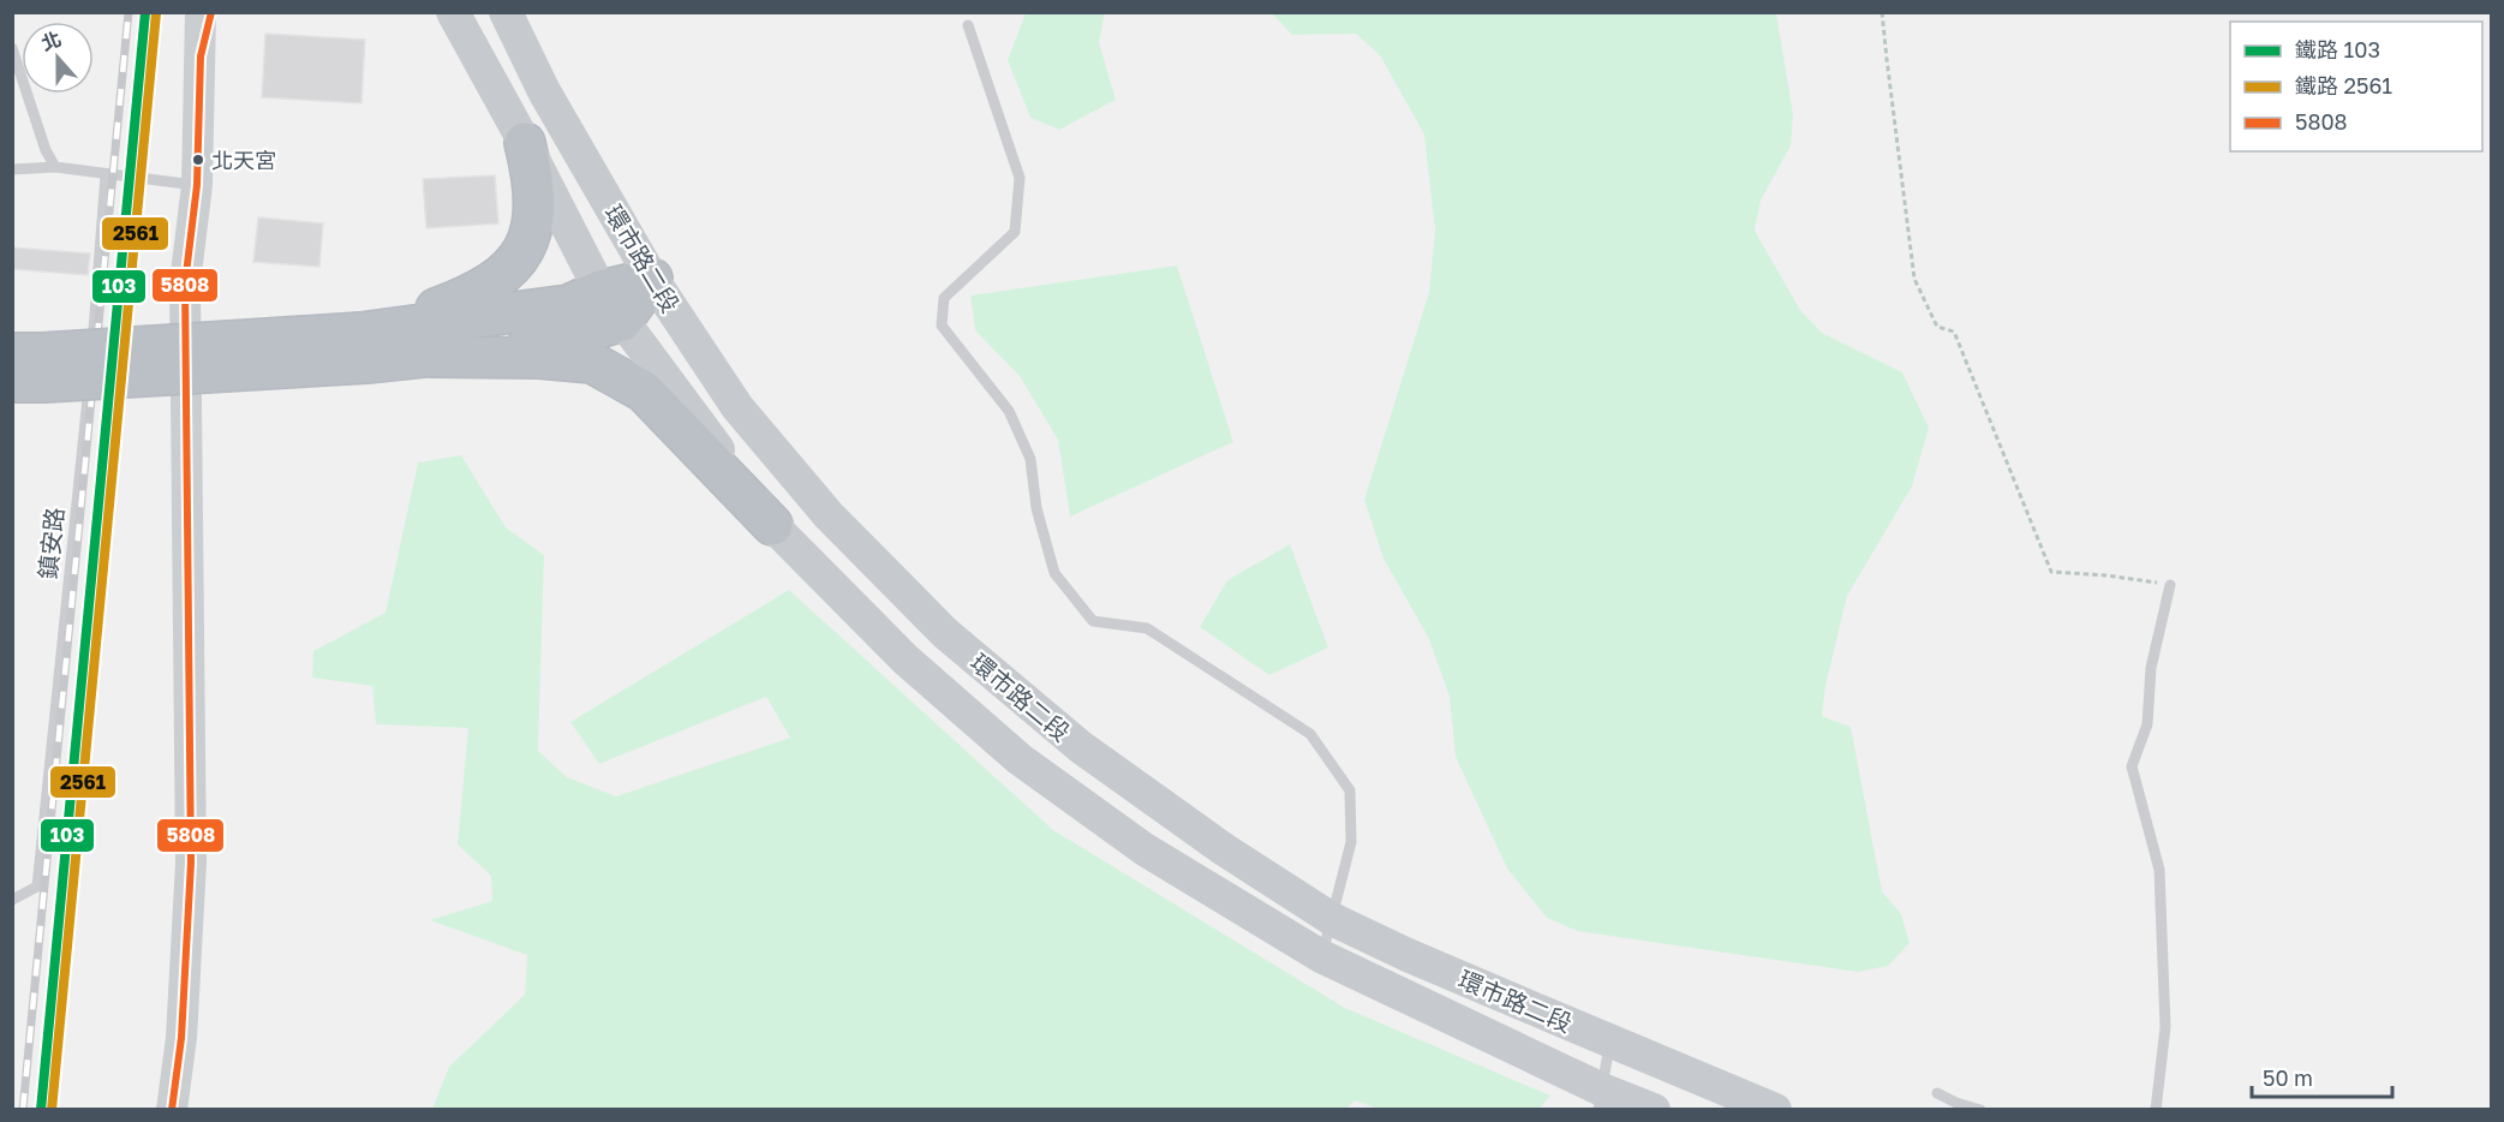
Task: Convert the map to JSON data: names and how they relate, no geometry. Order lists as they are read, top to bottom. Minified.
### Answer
{"streets":{"main road":["環市路二段"],"lane":["鎮安路"]},"places":["北天宮"],"lines":["rail line 103","transit line 5808","rail line 2561"],"legend":["鐵路 103","鐵路 2561","5808"],"scale_bar":"50 m","north":"top"}
